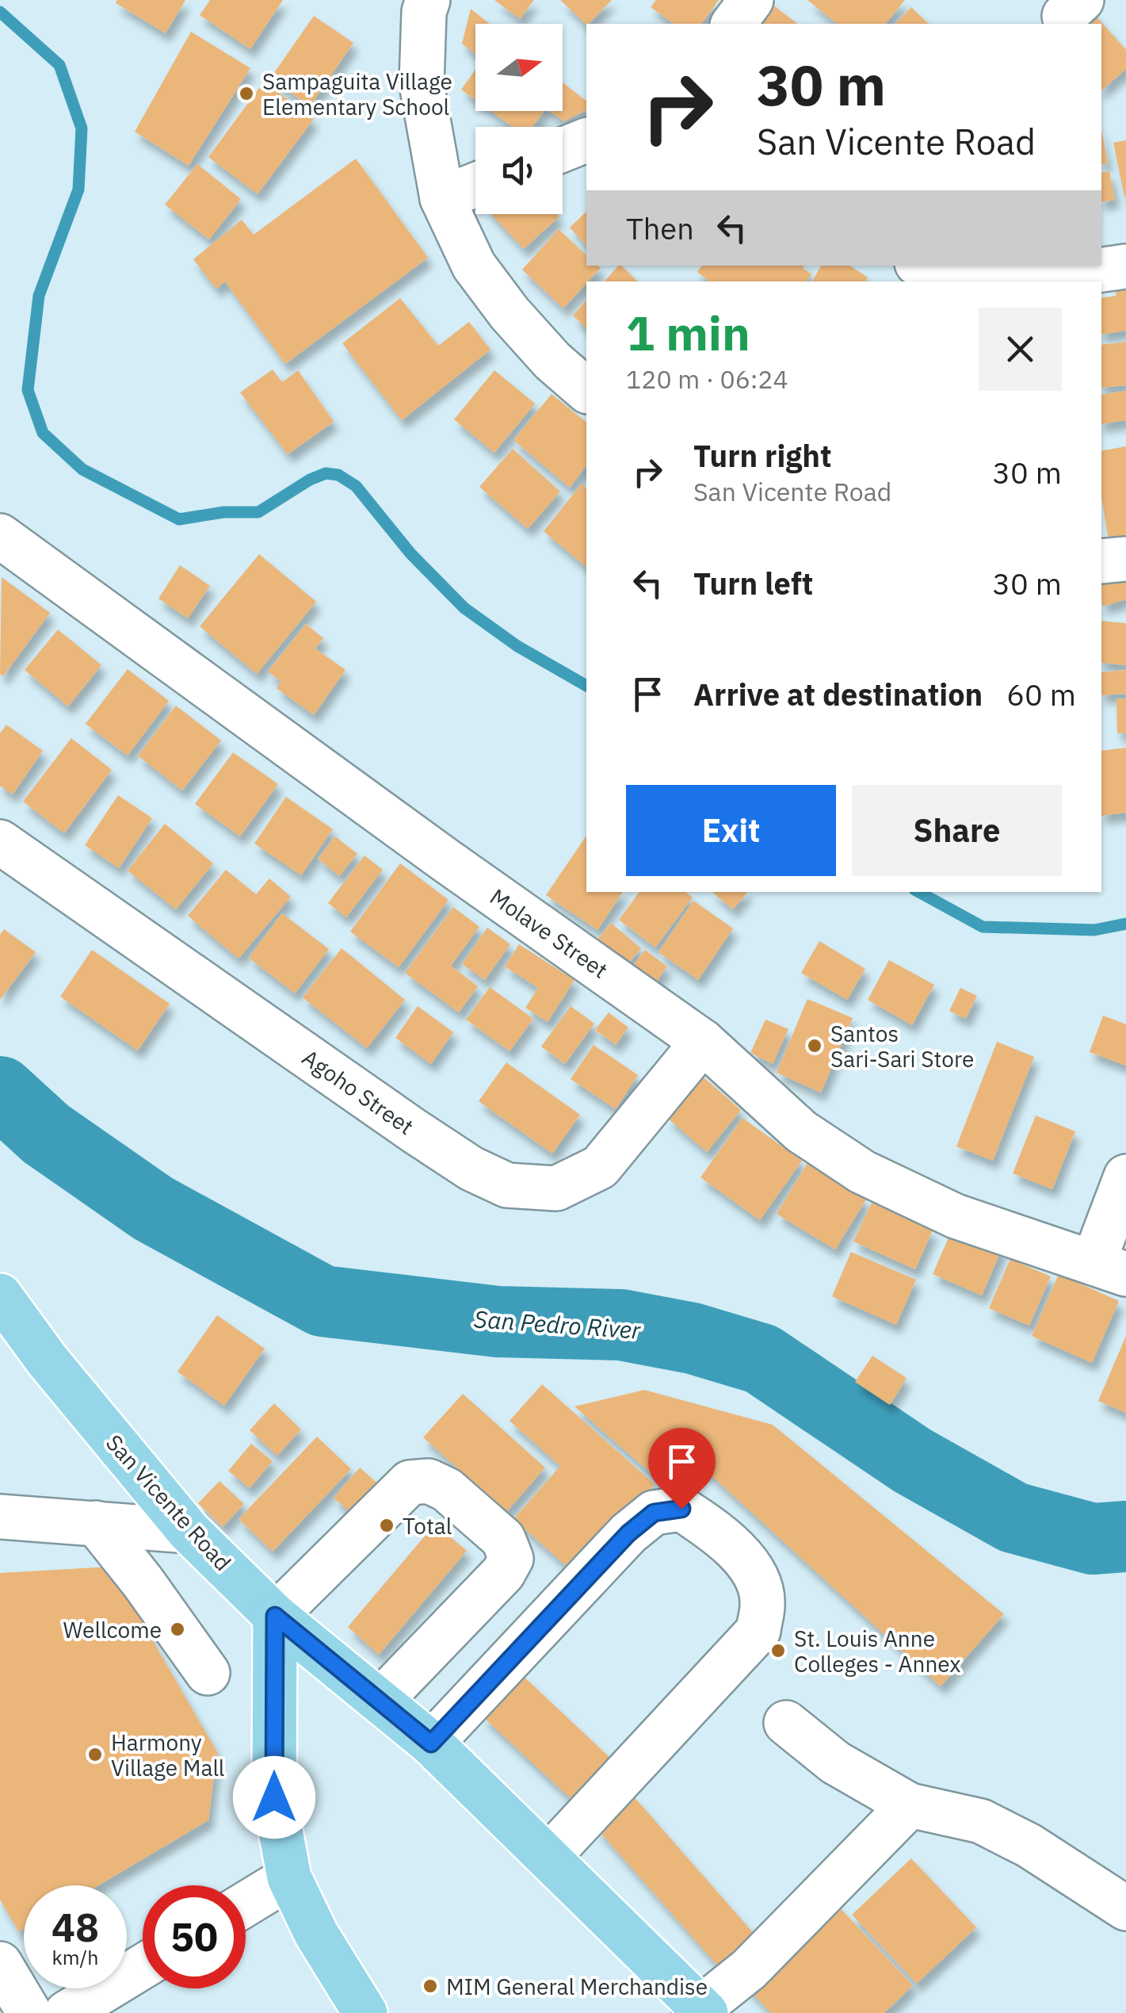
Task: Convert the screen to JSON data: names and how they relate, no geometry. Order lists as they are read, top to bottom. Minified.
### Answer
{"streets":{"main road":["San Vicente Road"],"street":["Molave Street","Agoho Street"]},"crossings":[["Molave Street","Agoho Street"]],"water":["San Pedro River"],"places":["Sampaguita Village Elementary School","Santos Sari-Sari Store","Total","Wellcome","St. Louis Anne Colleges - Annex","Harmony Village Mall","MIM General Merchandise"],"north":"right","page":{"turn":["30 m","San Vicente Road"],"then":"Then","heading":["1 min","120 m · 06:24"],"list":[{"name":"Turn right","note":"San Vicente Road","value":"30 m"},{"name":"Turn left","value":"30 m"},{"name":"Arrive at destination","value":"60 m"}],"buttons":["Exit","Share"],"speed":"48 km/h","limit":"50"}}
